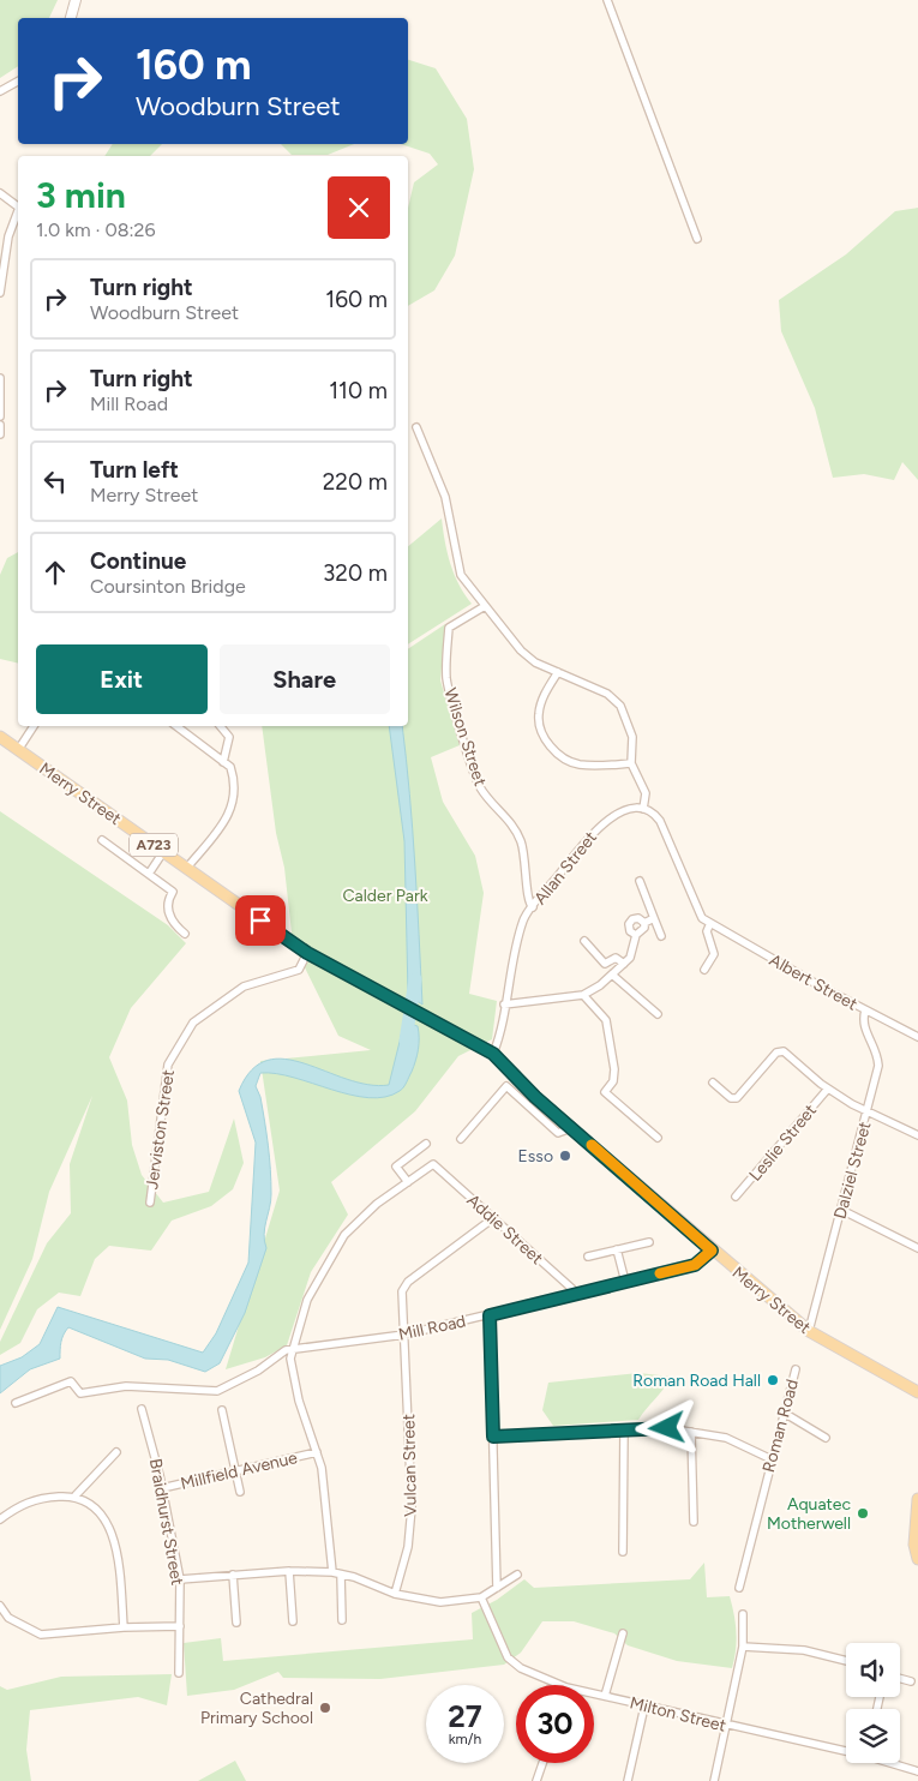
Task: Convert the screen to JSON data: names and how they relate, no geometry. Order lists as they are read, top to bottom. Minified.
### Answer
{"streets":{"main road":["Merry Street","A723"],"street":["Wilson Street","Allan Street","Albert Street","Jerviston Street","Leslie Street","Dalziel Street","Addie Street","Mill Road","Roman Road","Vulcan Street","Millfield Avenue","Braidhurst Street","Milton Street"]},"crossings":[["Wilson Street","Allan Street"],["Merry Street","Allan Street"],["Merry Street","Jerviston Street"],["Merry Street","Dalziel Street"],["Merry Street","Mill Road"],["Albert Street","Dalziel Street"],["Addie Street","Mill Road"],["Addie Street","Vulcan Street"],["Mill Road","Vulcan Street"],["Millfield Avenue","Braidhurst Street"]],"parks":["Calder Park"],"places":["Esso","Roman Road Hall","Aquatec Motherwell","Cathedral Primary School"],"page":{"turn":["160 m","Woodburn Street"],"heading":["3 min","1.0 km · 08:26"],"list":[{"name":"Turn right","note":"Woodburn Street","value":"160 m"},{"name":"Turn right","note":"Mill Road","value":"110 m"},{"name":"Turn left","note":"Merry Street","value":"220 m"},{"name":"Continue","note":"Coursinton Bridge","value":"320 m"}],"buttons":["Exit","Share"],"speed":"27 km/h","limit":"30"}}
